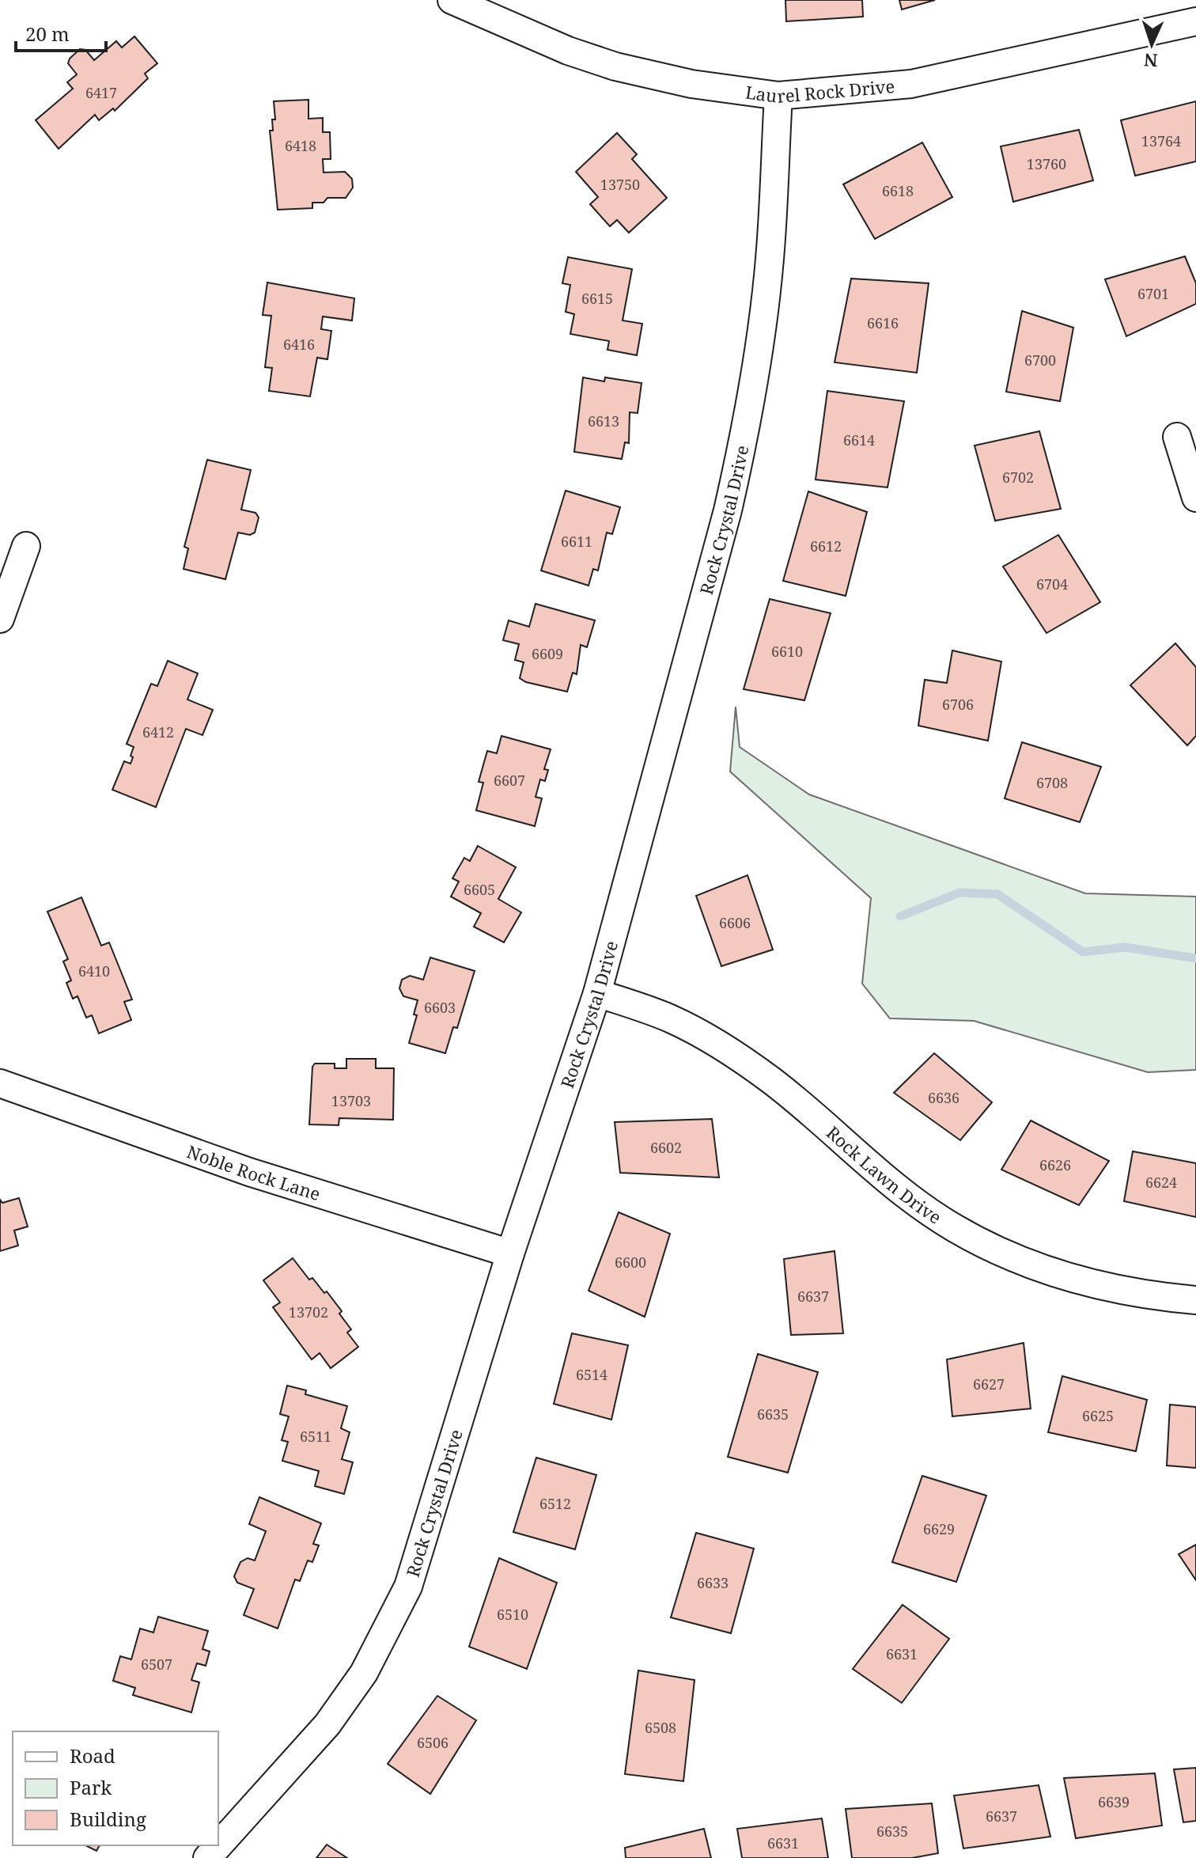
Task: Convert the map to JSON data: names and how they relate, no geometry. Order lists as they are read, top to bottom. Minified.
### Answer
{"streets":{"street":["Laurel Rock Drive","Rock Crystal Drive","Noble Rock Lane","Rock Lawn Drive"]},"crossings":[["Laurel Rock Drive","Rock Crystal Drive"],["Rock Crystal Drive","Noble Rock Lane"],["Rock Crystal Drive","Rock Lawn Drive"]],"house_numbers":["6417","13764","6418","13760","13750","6618","6701","6615","6616","6416","6700","6613","6614","6702","6611","6612","6704","6610","6609","6706","6412","6607","6708","6605","6606","6410","6603","6636","13703","6602","6626","6624","6600","6637","13702","6514","6627","6635","6625","6511","6512","6629","6633","6510","6631","6507","6508","6506","6639","6637","6635","6631"],"legend":["Road","Park","Building"],"scale_bar":"20 m","north":"bottom"}
